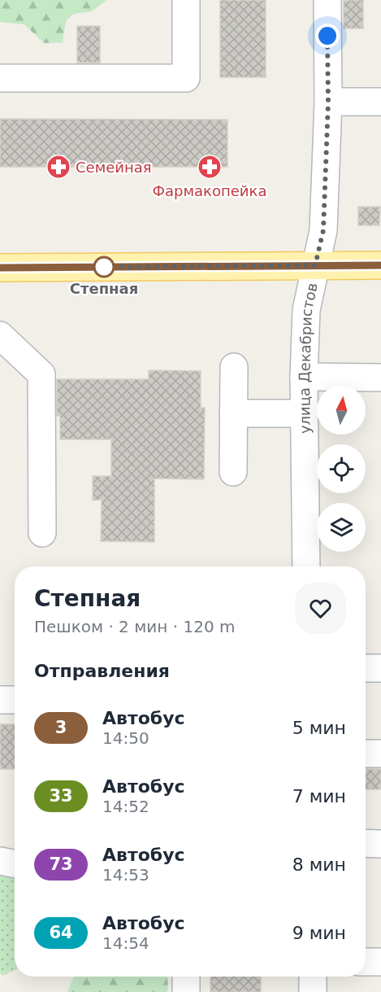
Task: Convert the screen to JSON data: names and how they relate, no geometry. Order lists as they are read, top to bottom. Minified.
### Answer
{"streets":{"street":["улица Декабристов"]},"places":{"pharmacy":["Семейная","Фармакопейка"],"other":["Степная"]},"lines":["bus line 3"],"north":"top","page":{"heading":[["Степная","Пешком · 2 мин · 120 m"],"Отправления"],"list":[{"mark":"3","name":"Автобус","note":"14:50","value":"5 мин"},{"mark":"33","name":"Автобус","note":"14:52","value":"7 мин"},{"mark":"73","name":"Автобус","note":"14:53","value":"8 мин"},{"mark":"64","name":"Автобус","note":"14:54","value":"9 мин"}]}}
